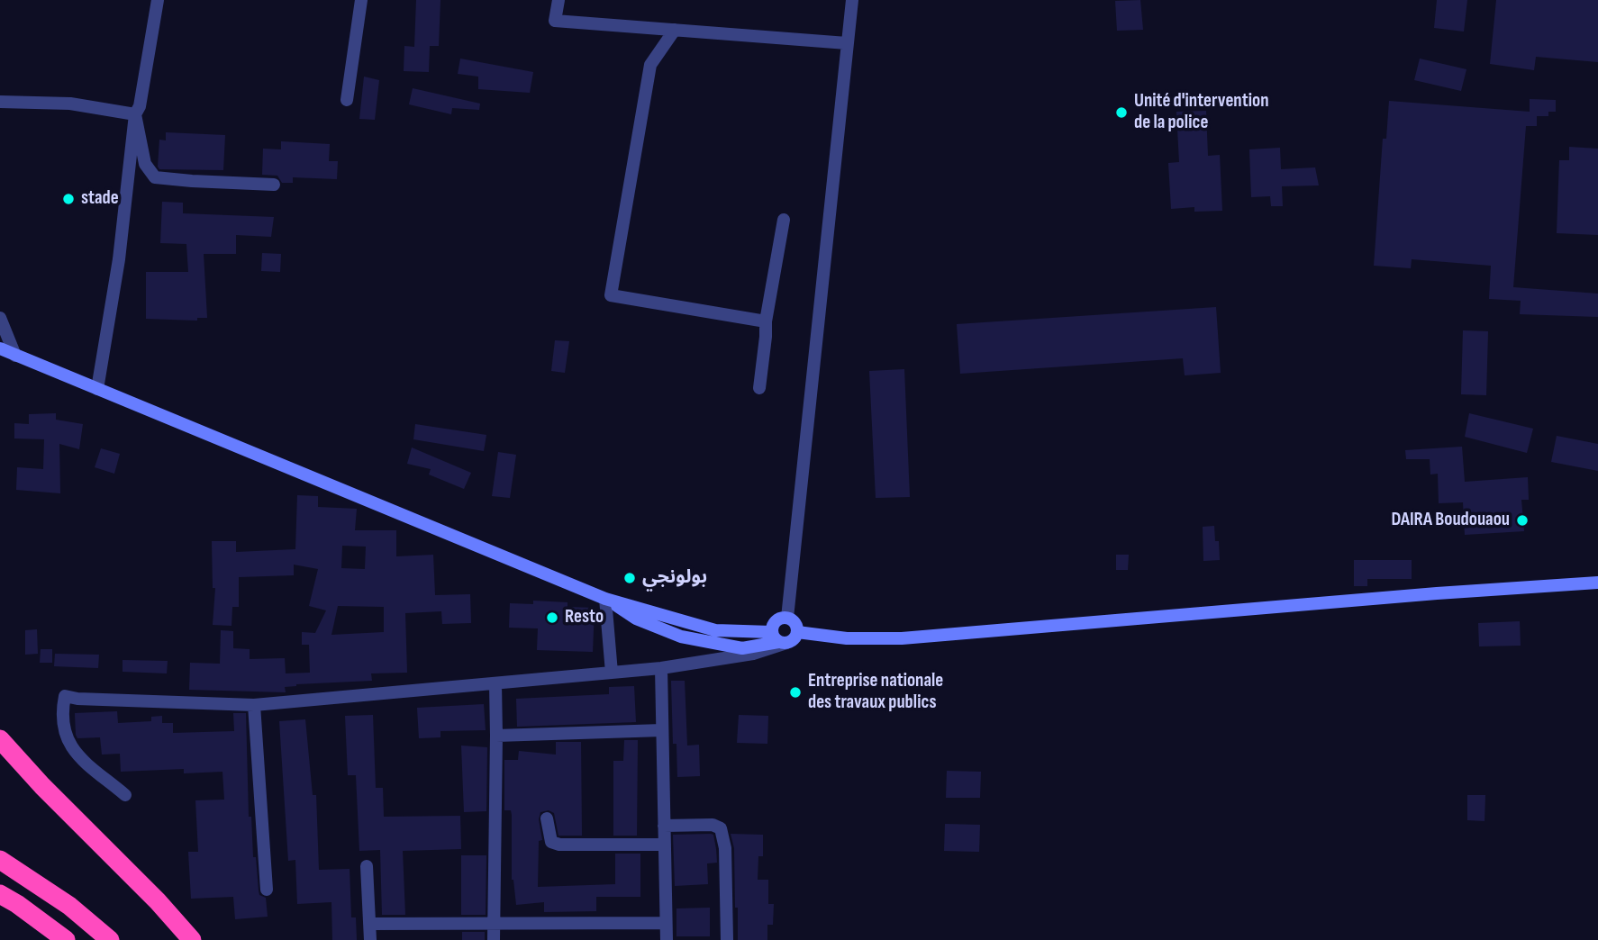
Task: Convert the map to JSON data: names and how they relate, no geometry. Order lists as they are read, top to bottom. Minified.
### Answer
{"places":["Unité d'intervention de la police","stade","DAIRA Boudouaou","بولونجي","Resto","Entreprise nationale des travaux publics"]}
